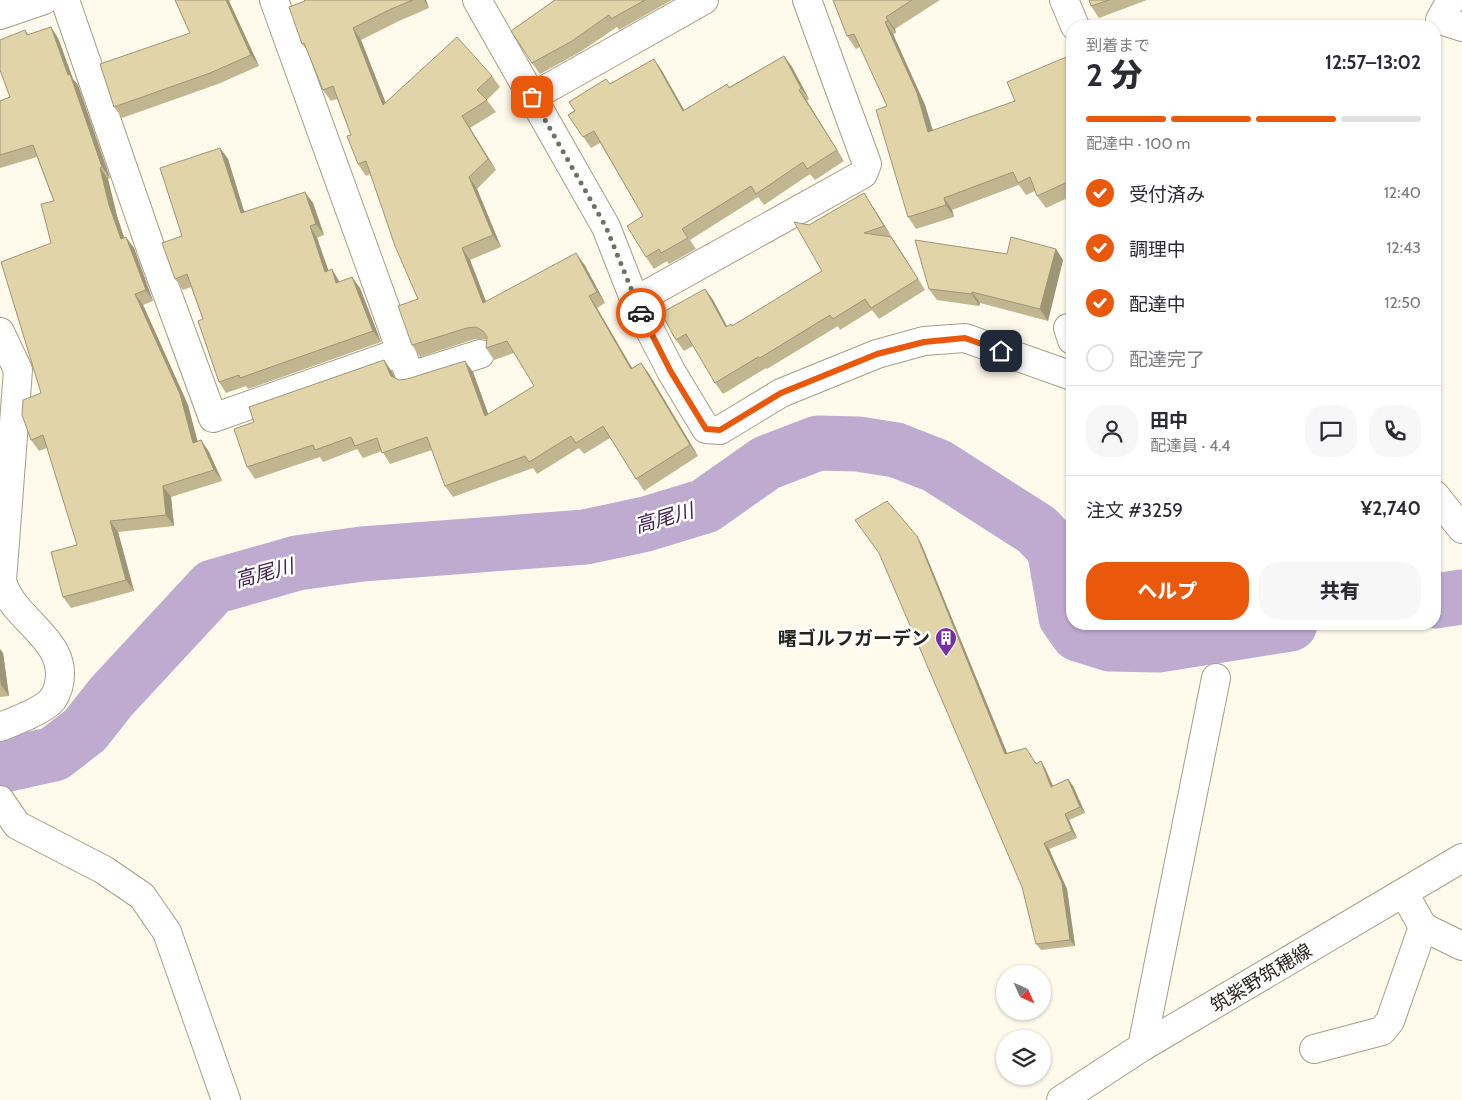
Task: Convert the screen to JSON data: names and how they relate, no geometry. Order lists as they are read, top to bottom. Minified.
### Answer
{"streets":{"street":["筑紫野筑穂線"]},"water":["高尾川"],"places":{"building":["曙ゴルフガーデン"]},"north":"bottom right","page":{"heading":["2 分","到着まで","12:57–13:02"],"panel":["田中","配達員 · 4.4","注文 #3259","¥2,740"],"bar":"配達中 · 100 m","list":[["受付済み","12:40"],["調理中","12:43"],["配達中","12:50"],"配達完了"],"buttons":["ヘルプ","共有"]}}
